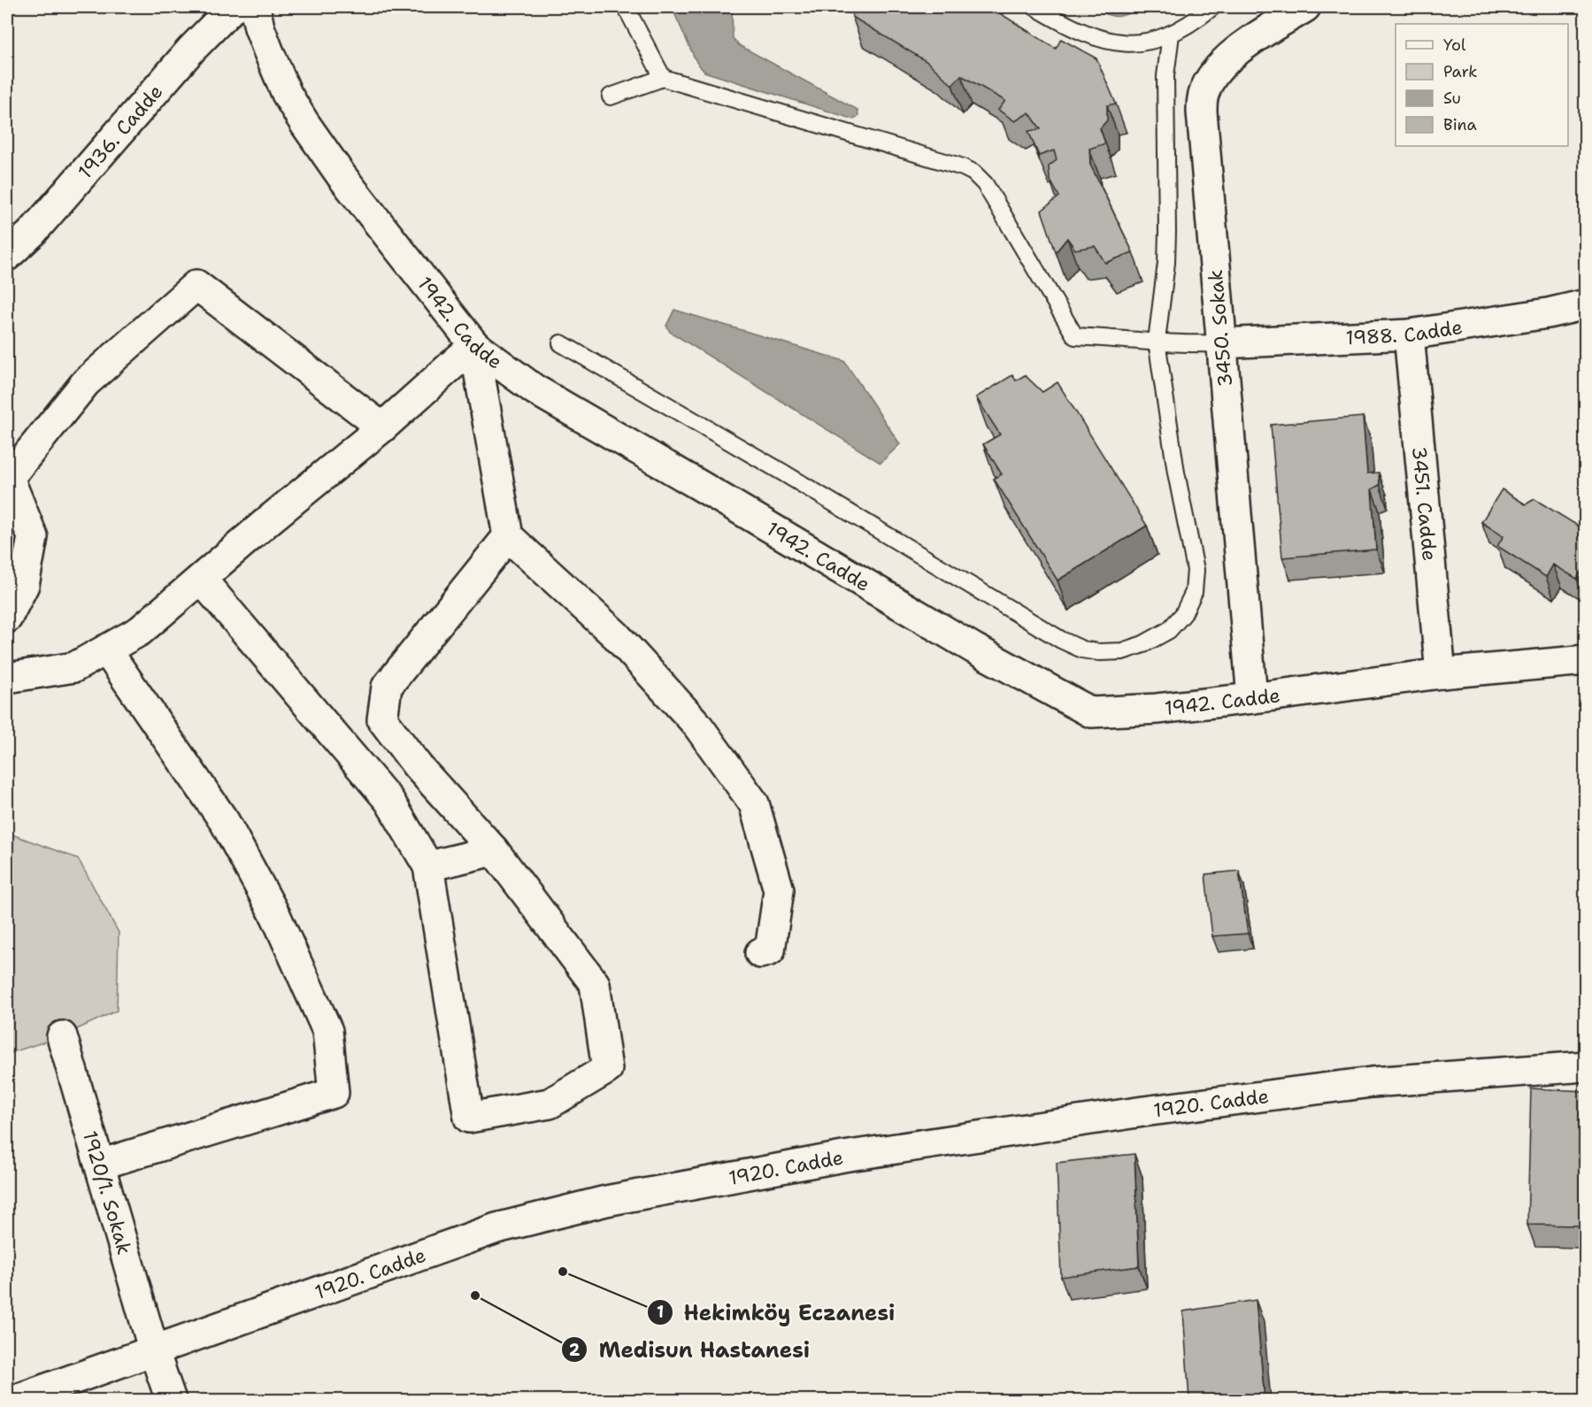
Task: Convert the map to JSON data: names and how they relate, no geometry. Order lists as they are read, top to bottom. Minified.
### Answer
{"streets":{"street":["1936. Cadde","1942. Cadde","3450. Sokak","1988. Cadde","3451. Cadde","1920. Cadde","1920/1. Sokak"]},"crossings":[["1942. Cadde","3450. Sokak"],["1942. Cadde","3451. Cadde"],["3450. Sokak","1988. Cadde"],["1988. Cadde","3451. Cadde"],["1920. Cadde","1920/1. Sokak"]],"places":["Hekimköy Eczanesi","Medisun Hastanesi"],"legend":["Yol","Park","Su","Bina"]}
